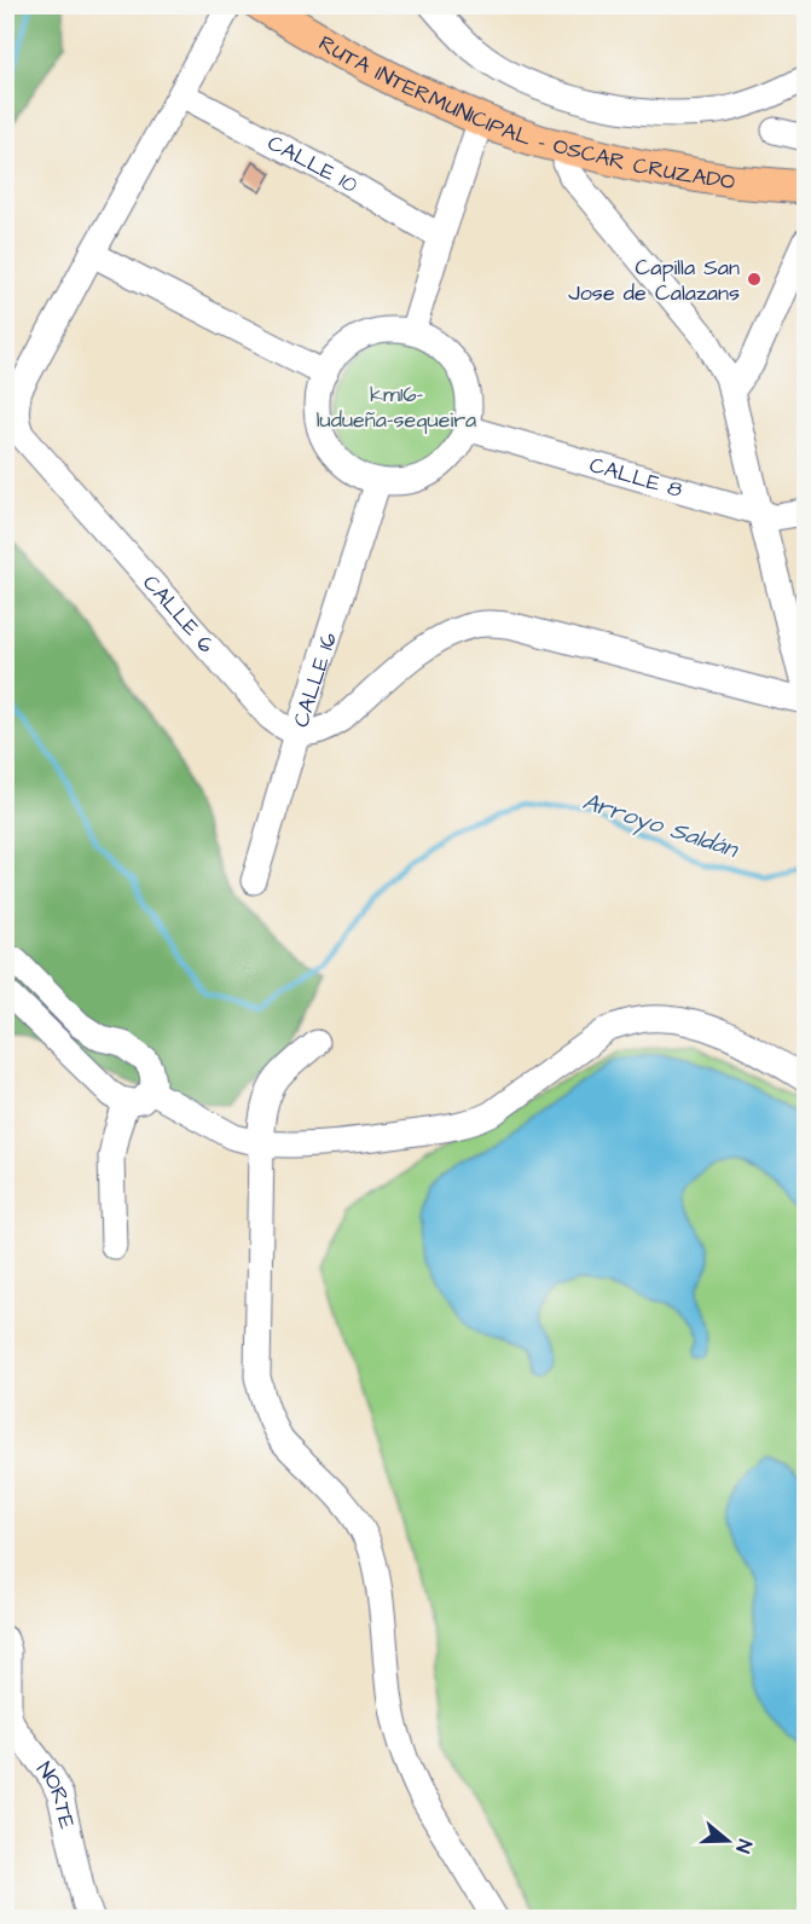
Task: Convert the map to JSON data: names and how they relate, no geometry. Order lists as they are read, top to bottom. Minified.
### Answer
{"streets":{"main road":["RUTA INTERMUNICIPAL - OSCAR CRUZADO"],"street":["CALLE 10","CALLE 8","CALLE 6","CALLE 16","NORTE"]},"crossings":[["CALLE 10","CALLE 6"],["CALLE 8","CALLE 16"],["CALLE 6","CALLE 16"]],"water":["Arroyo Saldán"],"parks":["km16- ludueña-sequeira"],"places":["Capilla San Jose de Calazans"],"north":"right"}
